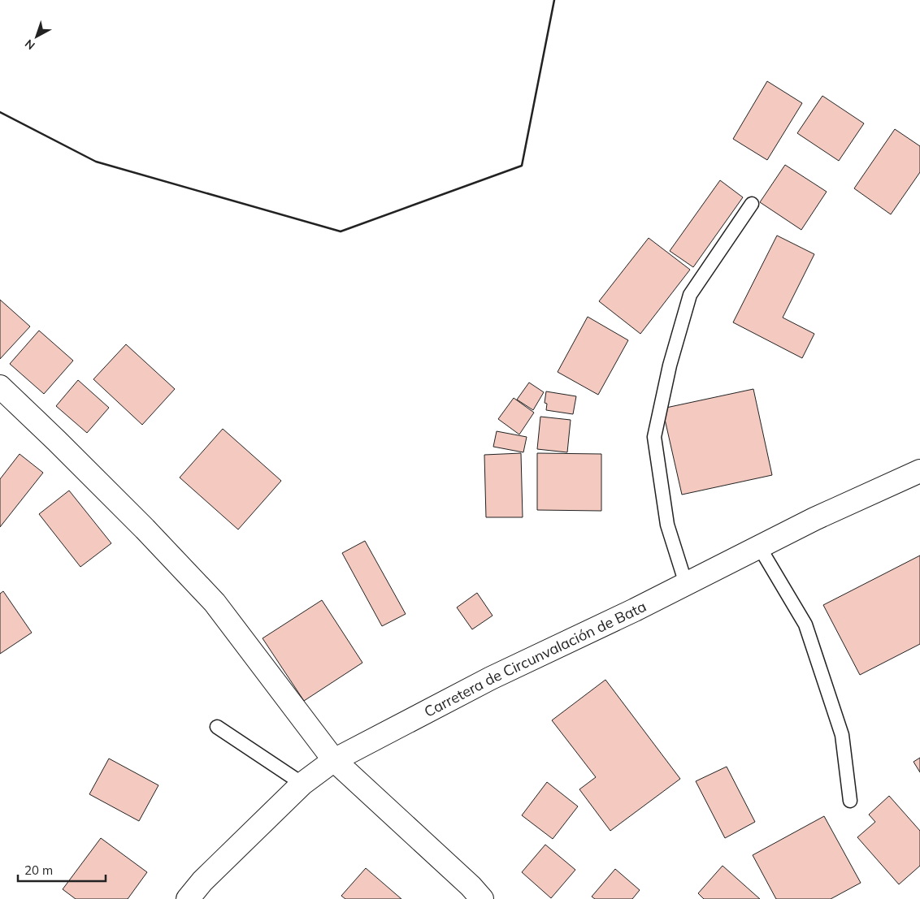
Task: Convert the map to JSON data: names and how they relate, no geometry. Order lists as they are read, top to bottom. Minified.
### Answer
{"streets":{"main road":["Carretera de Circunvalación de Bata"]},"scale_bar":"20 m","north":"bottom left"}
